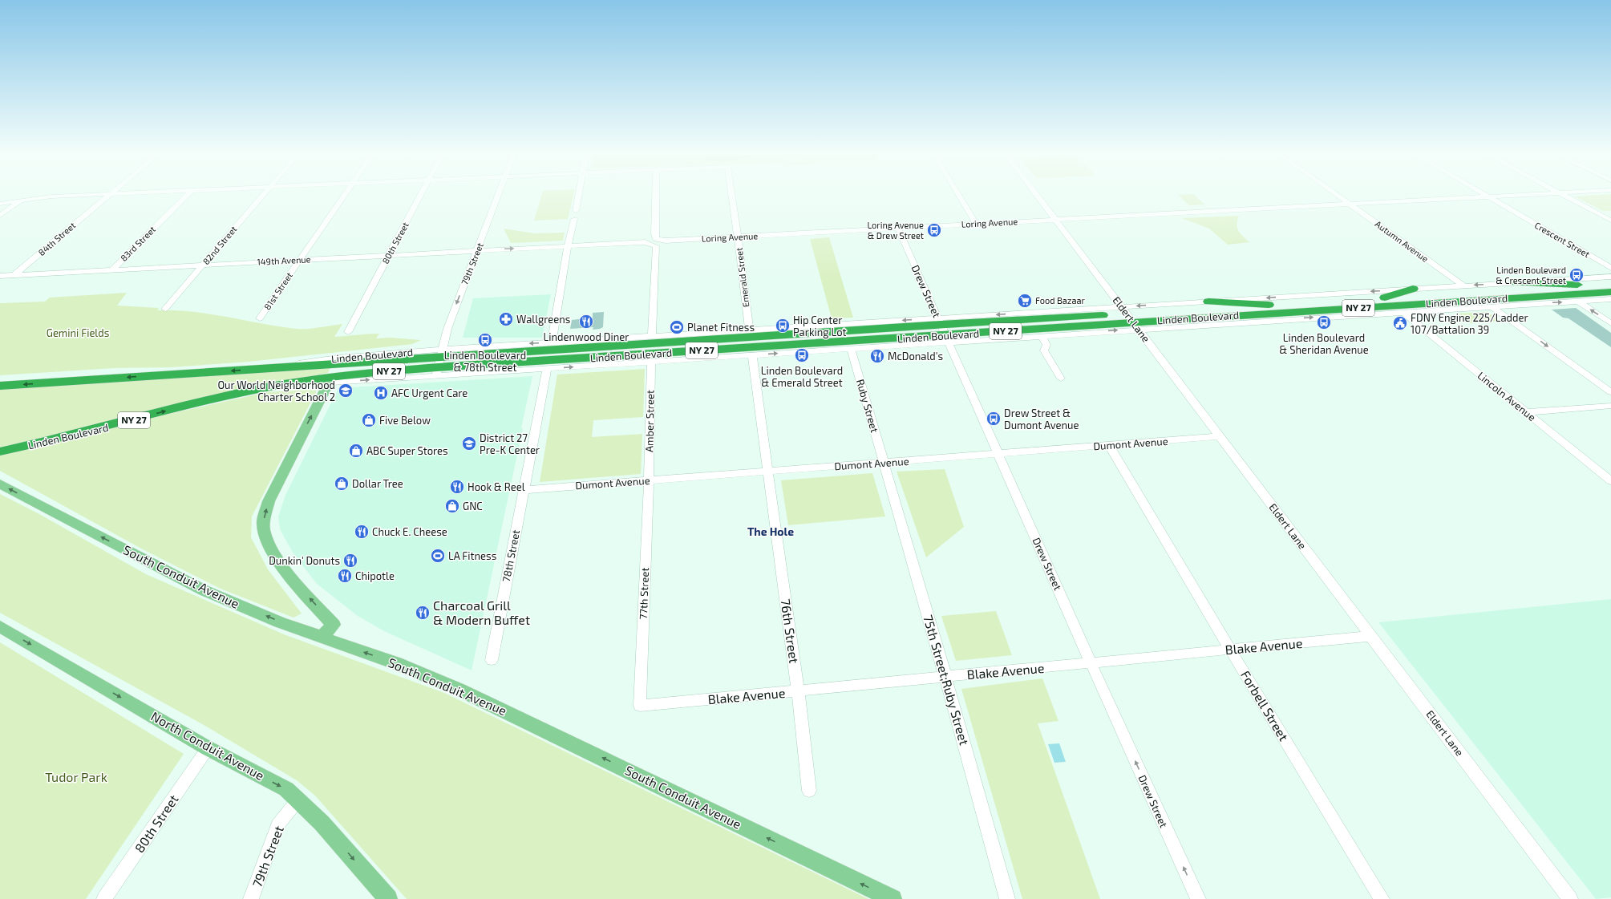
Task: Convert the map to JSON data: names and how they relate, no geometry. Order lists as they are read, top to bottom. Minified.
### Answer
{"streets":{"highway":["Linden Boulevard","NY 27"],"main road":["South Conduit Avenue","North Conduit Avenue"],"street":["Loring Avenue","84th Street","Crescent Street","Autumn Avenue","80th Street","83rd Street","82nd Street","149th Avenue","79th Street","Emerald Street","81st Street","Drew Street","Eldert Lane","Lincoln Avenue","Ruby Street","Amber Street","Dumont Avenue","78th Street","77th Street","76th Street","Blake Avenue","75th Street;Ruby Street","Forbell Street"]},"crossings":[["Loring Avenue","Crescent Street"],["Loring Avenue","Autumn Avenue"],["Loring Avenue","149th Avenue"],["Loring Avenue","Emerald Street"],["Loring Avenue","Drew Street"],["Loring Avenue","Eldert Lane"],["84th Street","149th Avenue"],["Autumn Avenue","Linden Boulevard"],["80th Street","149th Avenue"],["80th Street","North Conduit Avenue"],["83rd Street","149th Avenue"],["82nd Street","149th Avenue"],["149th Avenue","79th Street"],["149th Avenue","81st Street"],["79th Street","Linden Boulevard"],["79th Street","North Conduit Avenue"],["Emerald Street","Linden Boulevard"],["Drew Street","Linden Boulevard"],["Drew Street","Dumont Avenue"],["Drew Street","Blake Avenue"],["Linden Boulevard","Eldert Lane"],["Linden Boulevard","Lincoln Avenue"],["Linden Boulevard","Ruby Street"],["Linden Boulevard","Amber Street"],["Linden Boulevard","78th Street"],["Eldert Lane","Dumont Avenue"],["Eldert Lane","Blake Avenue"],["Ruby Street","Dumont Avenue"],["Ruby Street","75th Street;Ruby Street"],["Amber Street","Dumont Avenue"],["Amber Street","77th Street"],["Dumont Avenue","78th Street"],["Dumont Avenue","77th Street"],["Dumont Avenue","76th Street"],["Dumont Avenue","75th Street;Ruby Street"],["Dumont Avenue","Forbell Street"],["77th Street","Blake Avenue"],["76th Street","Blake Avenue"],["Blake Avenue","75th Street;Ruby Street"],["Blake Avenue","Forbell Street"]],"one_way":["79th Street","Drew Street","South Conduit Avenue","North Conduit Avenue"],"districts":["The Hole"],"parks":["Gemini Fields","Tudor Park"],"places":{"bus stop":["Loring Avenue & Drew Street","Linden Boulevard & Crescent Street","Linden Boulevard & Sheridan Avenue","Hip Center Parking Lot","Linden Boulevard & 78th Street","Linden Boulevard & Emerald Street","Drew Street & Dumont Avenue"],"supermarket":["Food Bazaar"],"pharmacy":["Wallgreens"],"restaurant":["Lindenwood Diner","McDonald's","Hook & Reel","Chuck E. Cheese","Dunkin' Donuts","Chipotle","Charcoal Grill & Modern Buffet"],"public building":["FDNY Engine 225/Ladder 107/Battalion 39"],"sports":["Planet Fitness","LA Fitness"],"school or university":["Our World Neighborhood Charter School 2","District 27 Pre-K Center"],"hospital":["AFC Urgent Care"],"shop":["Five Below","ABC Super Stores","Dollar Tree","GNC"]}}
